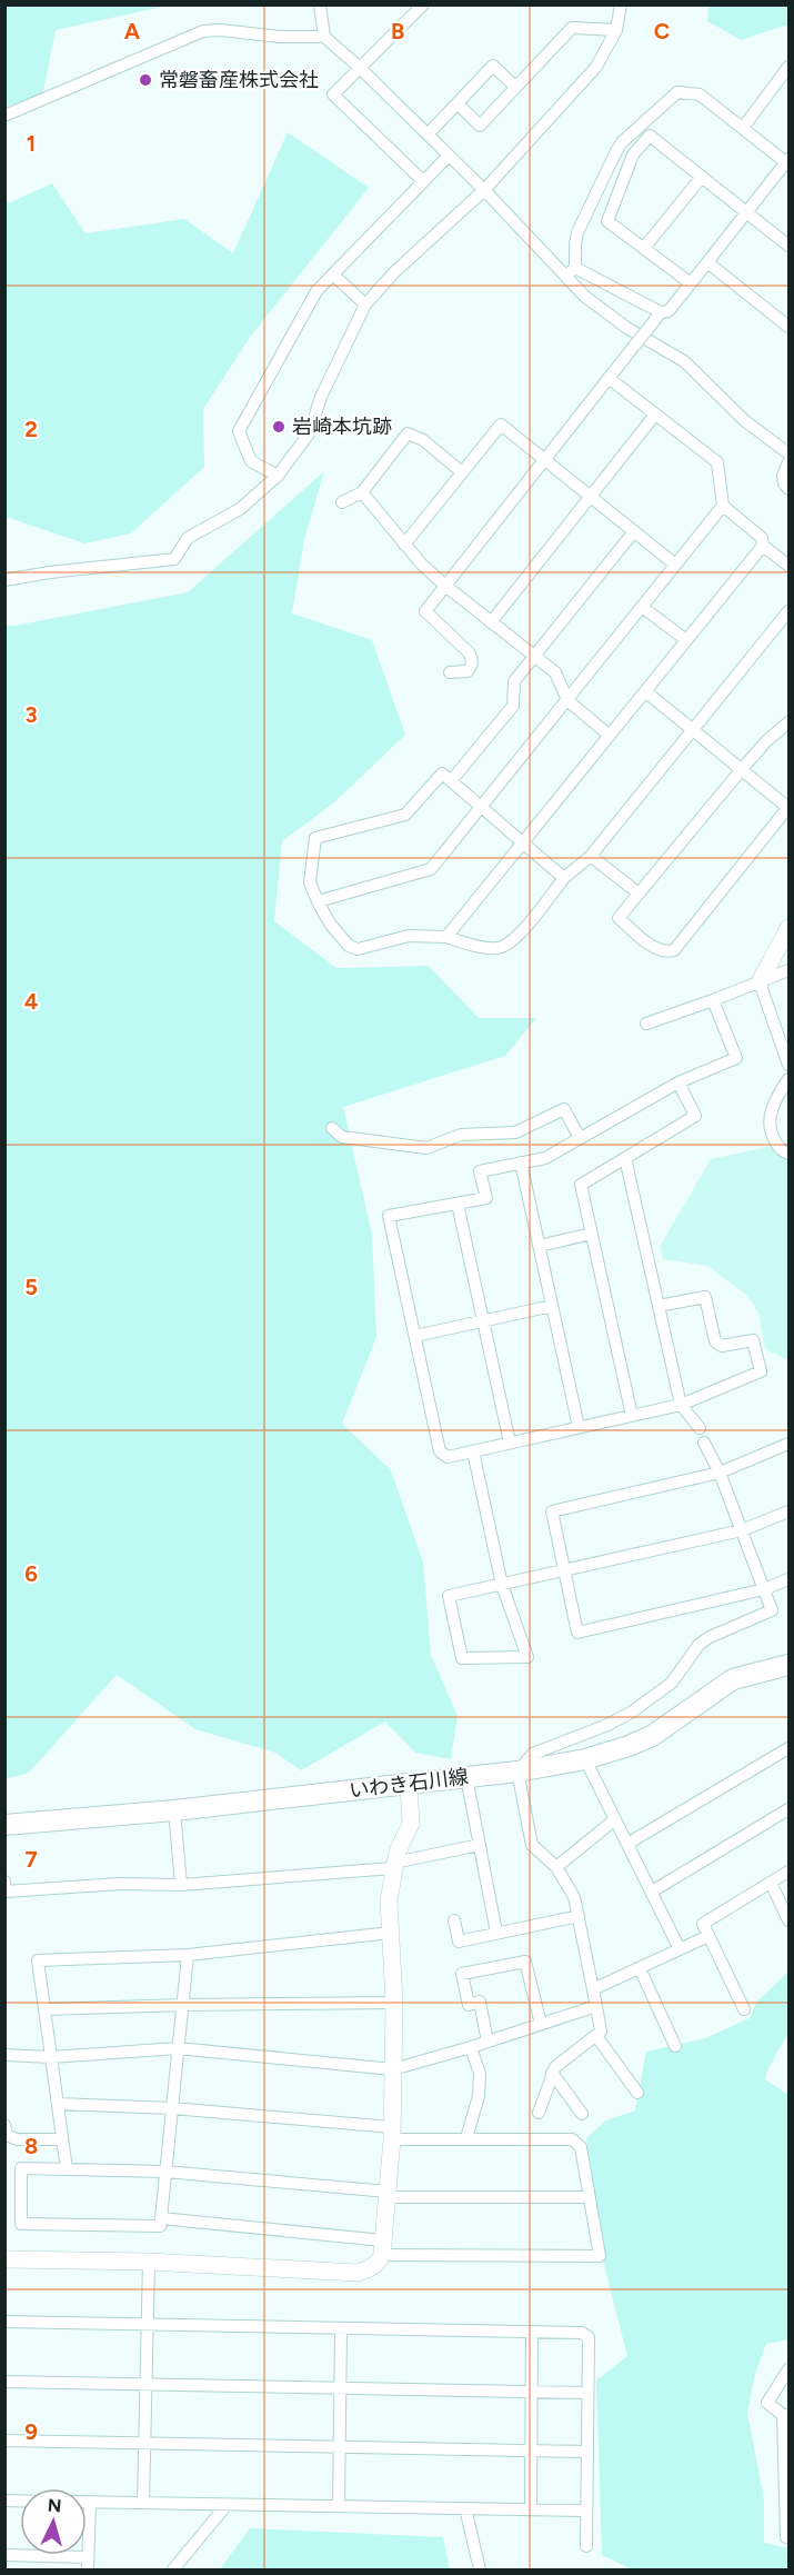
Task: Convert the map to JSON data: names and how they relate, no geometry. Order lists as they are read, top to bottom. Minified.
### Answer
{"streets":{"main road":["いわき石川線"]},"places":["常磐畜産株式会社","岩崎本坑跡"],"north":"top","grid":{"columns":["A","B","C"],"rows":["1","2","3","4","5","6","7","8","9"]}}
